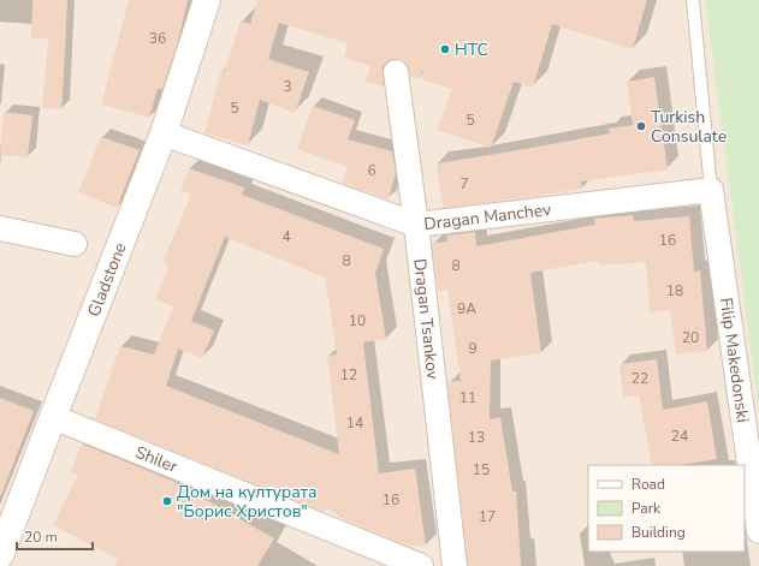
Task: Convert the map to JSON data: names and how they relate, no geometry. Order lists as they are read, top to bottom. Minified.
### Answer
{"streets":{"main road":["Gladstone"],"street":["Dragan Manchev","Dragan Tsankov","Filip Makedonski","Shiler"]},"crossings":[["Dragan Manchev","Gladstone"],["Dragan Manchev","Dragan Tsankov"],["Dragan Manchev","Filip Makedonski"],["Gladstone","Shiler"]],"places":["НТС","Turkish Consulate","Дом на културата \"Борис Христов\""],"house_numbers":["36","3","5","5","6","7","4","16","8","8","18","9А","10","20","9","12","22","11","14","24","13","15","16","17"],"legend":["Road","Park","Building"],"scale_bar":"20 m"}
